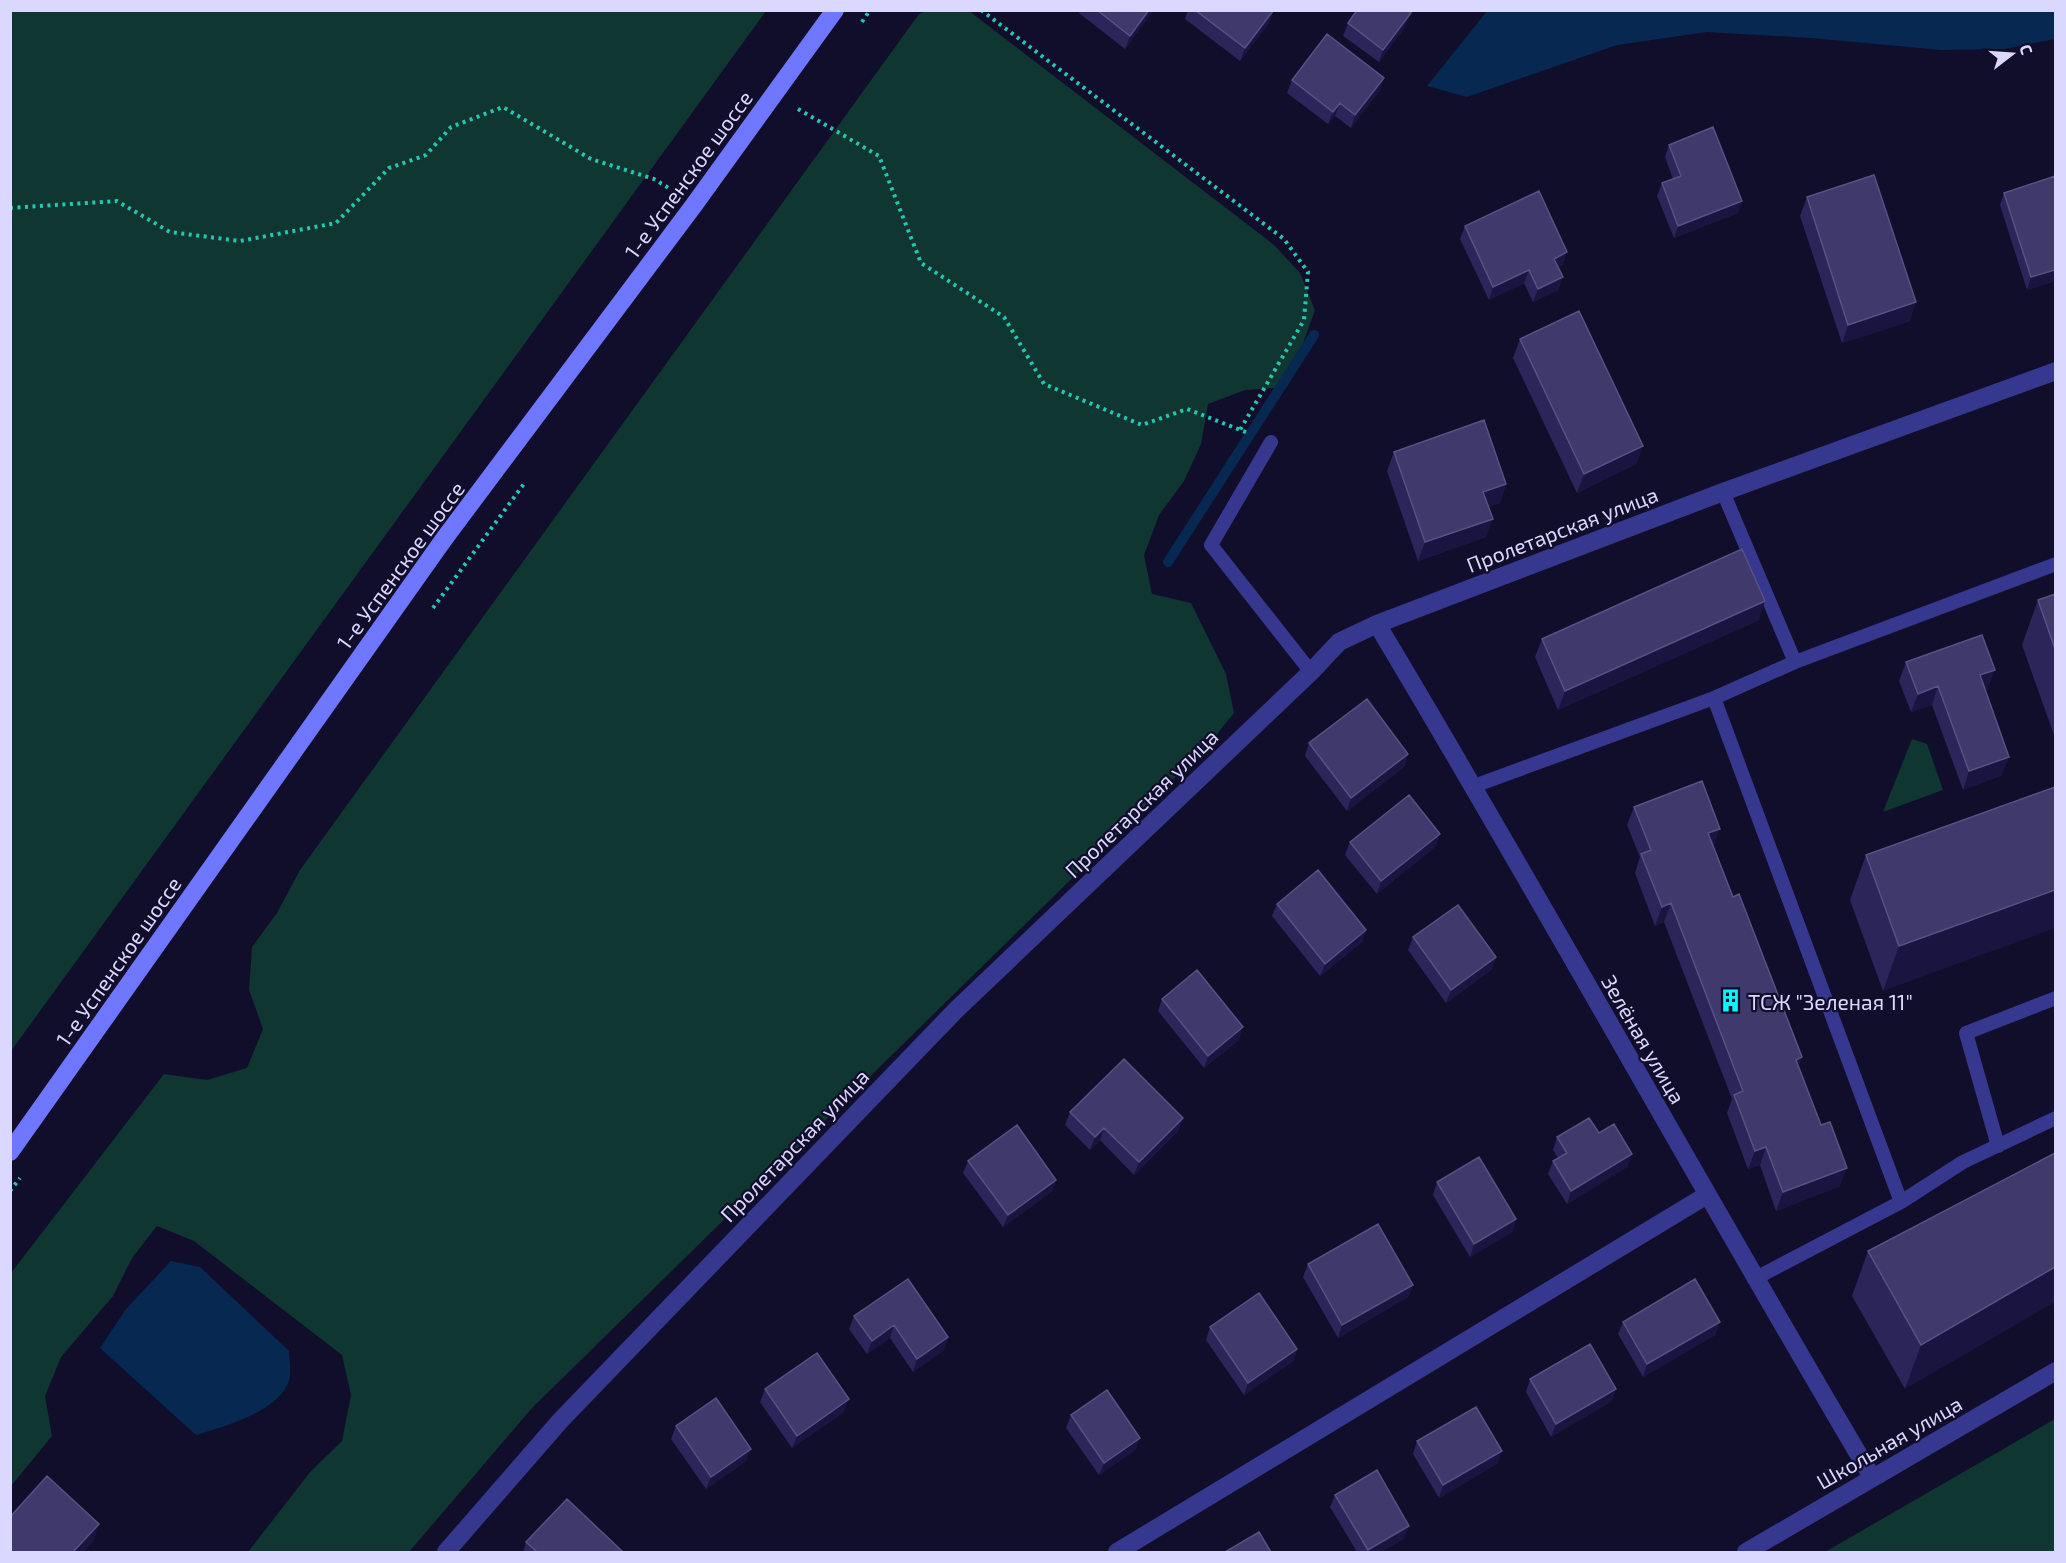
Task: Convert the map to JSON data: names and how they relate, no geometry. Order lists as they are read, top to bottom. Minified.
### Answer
{"streets":{"main road":["1-е Успенское шоссе"],"street":["Пролетарская улица","Зелёная улица","Школьная улица"]},"crossings":[["Пролетарская улица","Зелёная улица"],["Зелёная улица","Школьная улица"]],"places":{"building":["ТСЖ \"Зеленая 11\""]},"north":"right"}
